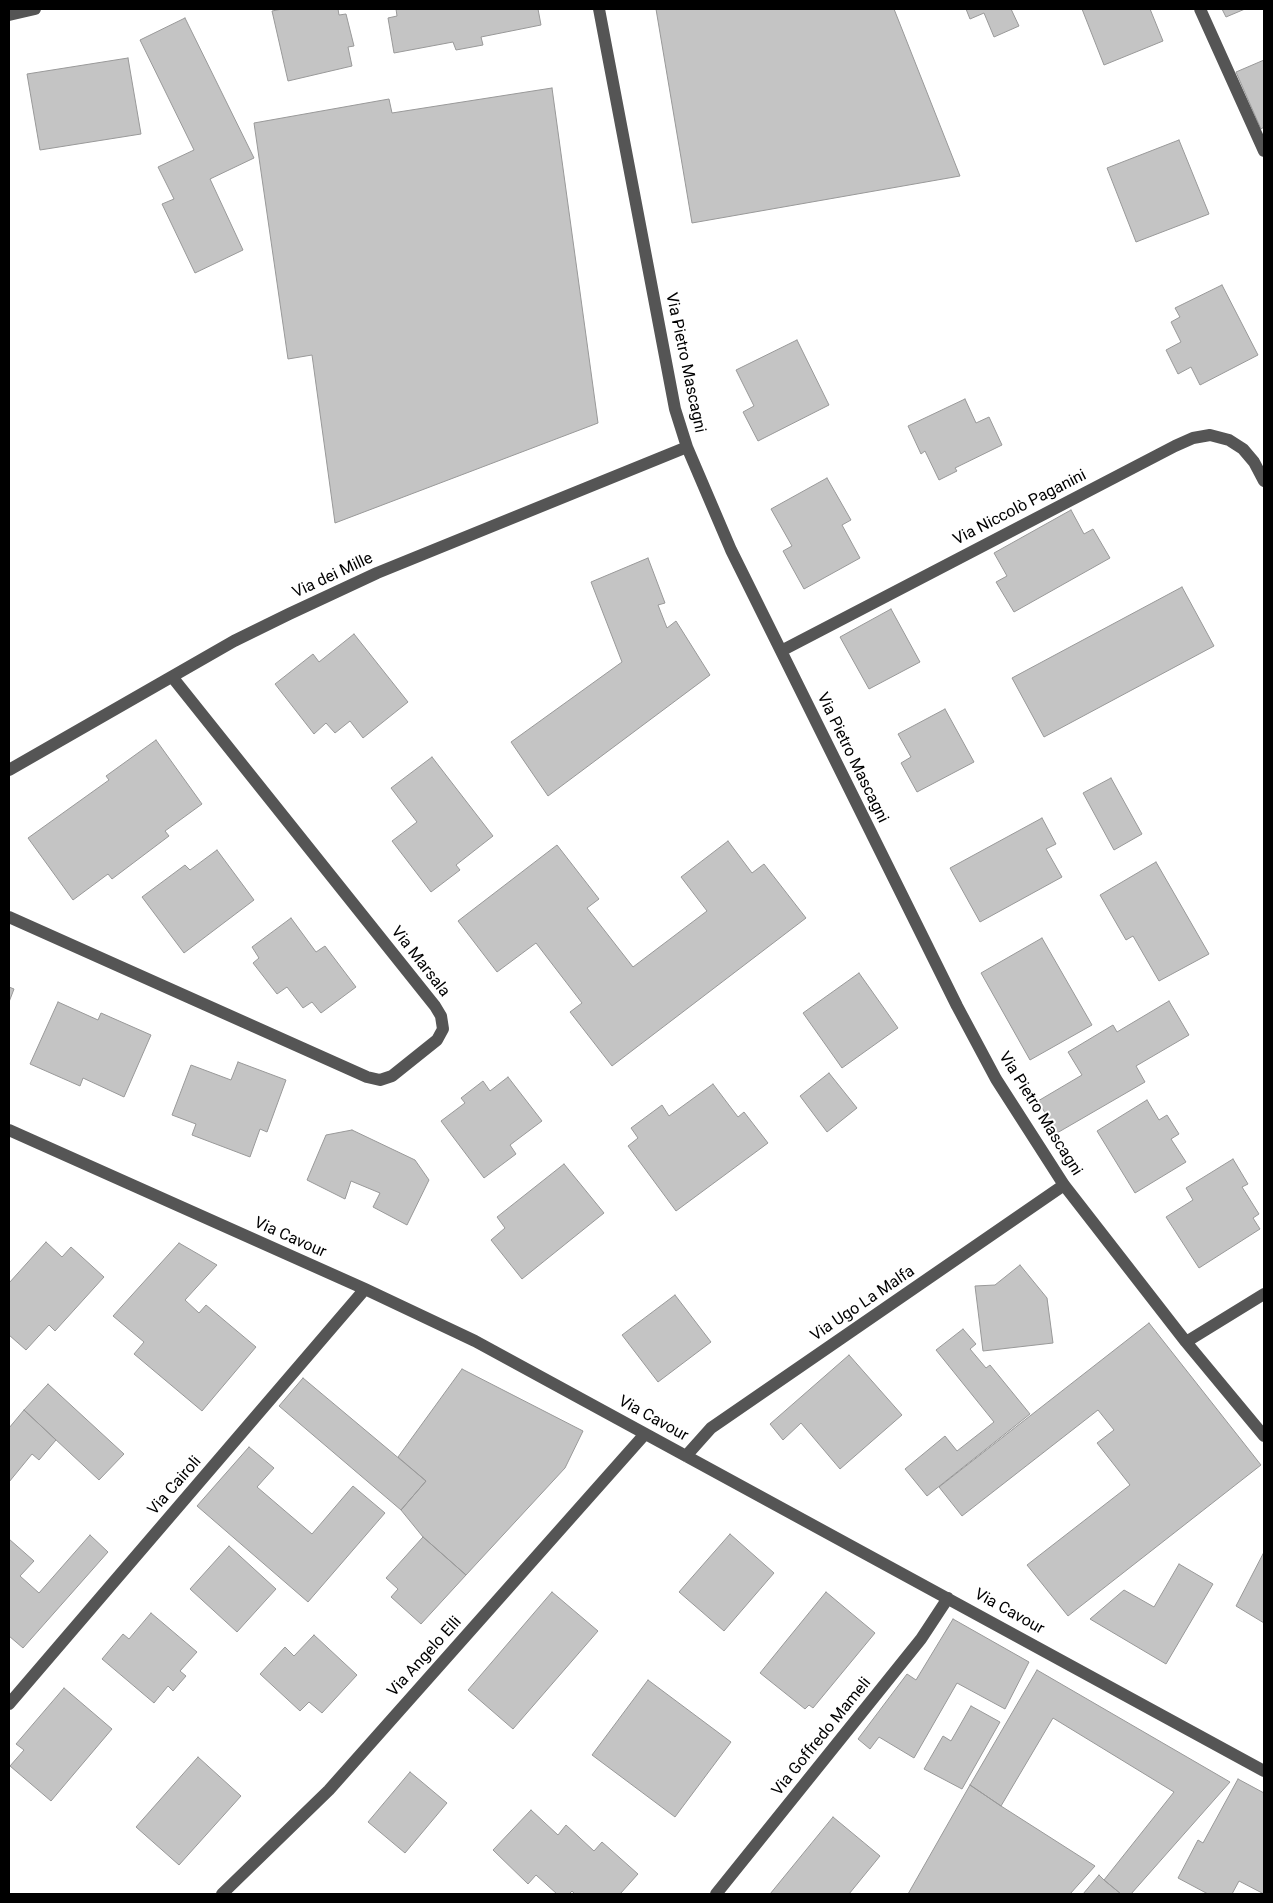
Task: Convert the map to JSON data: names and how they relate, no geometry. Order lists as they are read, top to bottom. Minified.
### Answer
{"streets":{"street":["Via Pietro Mascagni","Via Niccolò Paganini","Via dei Mille","Via Marsala","Via Cavour","Via Ugo La Malfa","Via Cairoli","Via Angelo Elli","Via Goffredo Mameli"]},"crossings":[["Via Pietro Mascagni","Via Niccolò Paganini"],["Via Pietro Mascagni","Via dei Mille"],["Via Pietro Mascagni","Via Ugo La Malfa"],["Via dei Mille","Via Marsala"],["Via Cavour","Via Ugo La Malfa"],["Via Cavour","Via Cairoli"],["Via Cavour","Via Angelo Elli"],["Via Cavour","Via Goffredo Mameli"]]}
